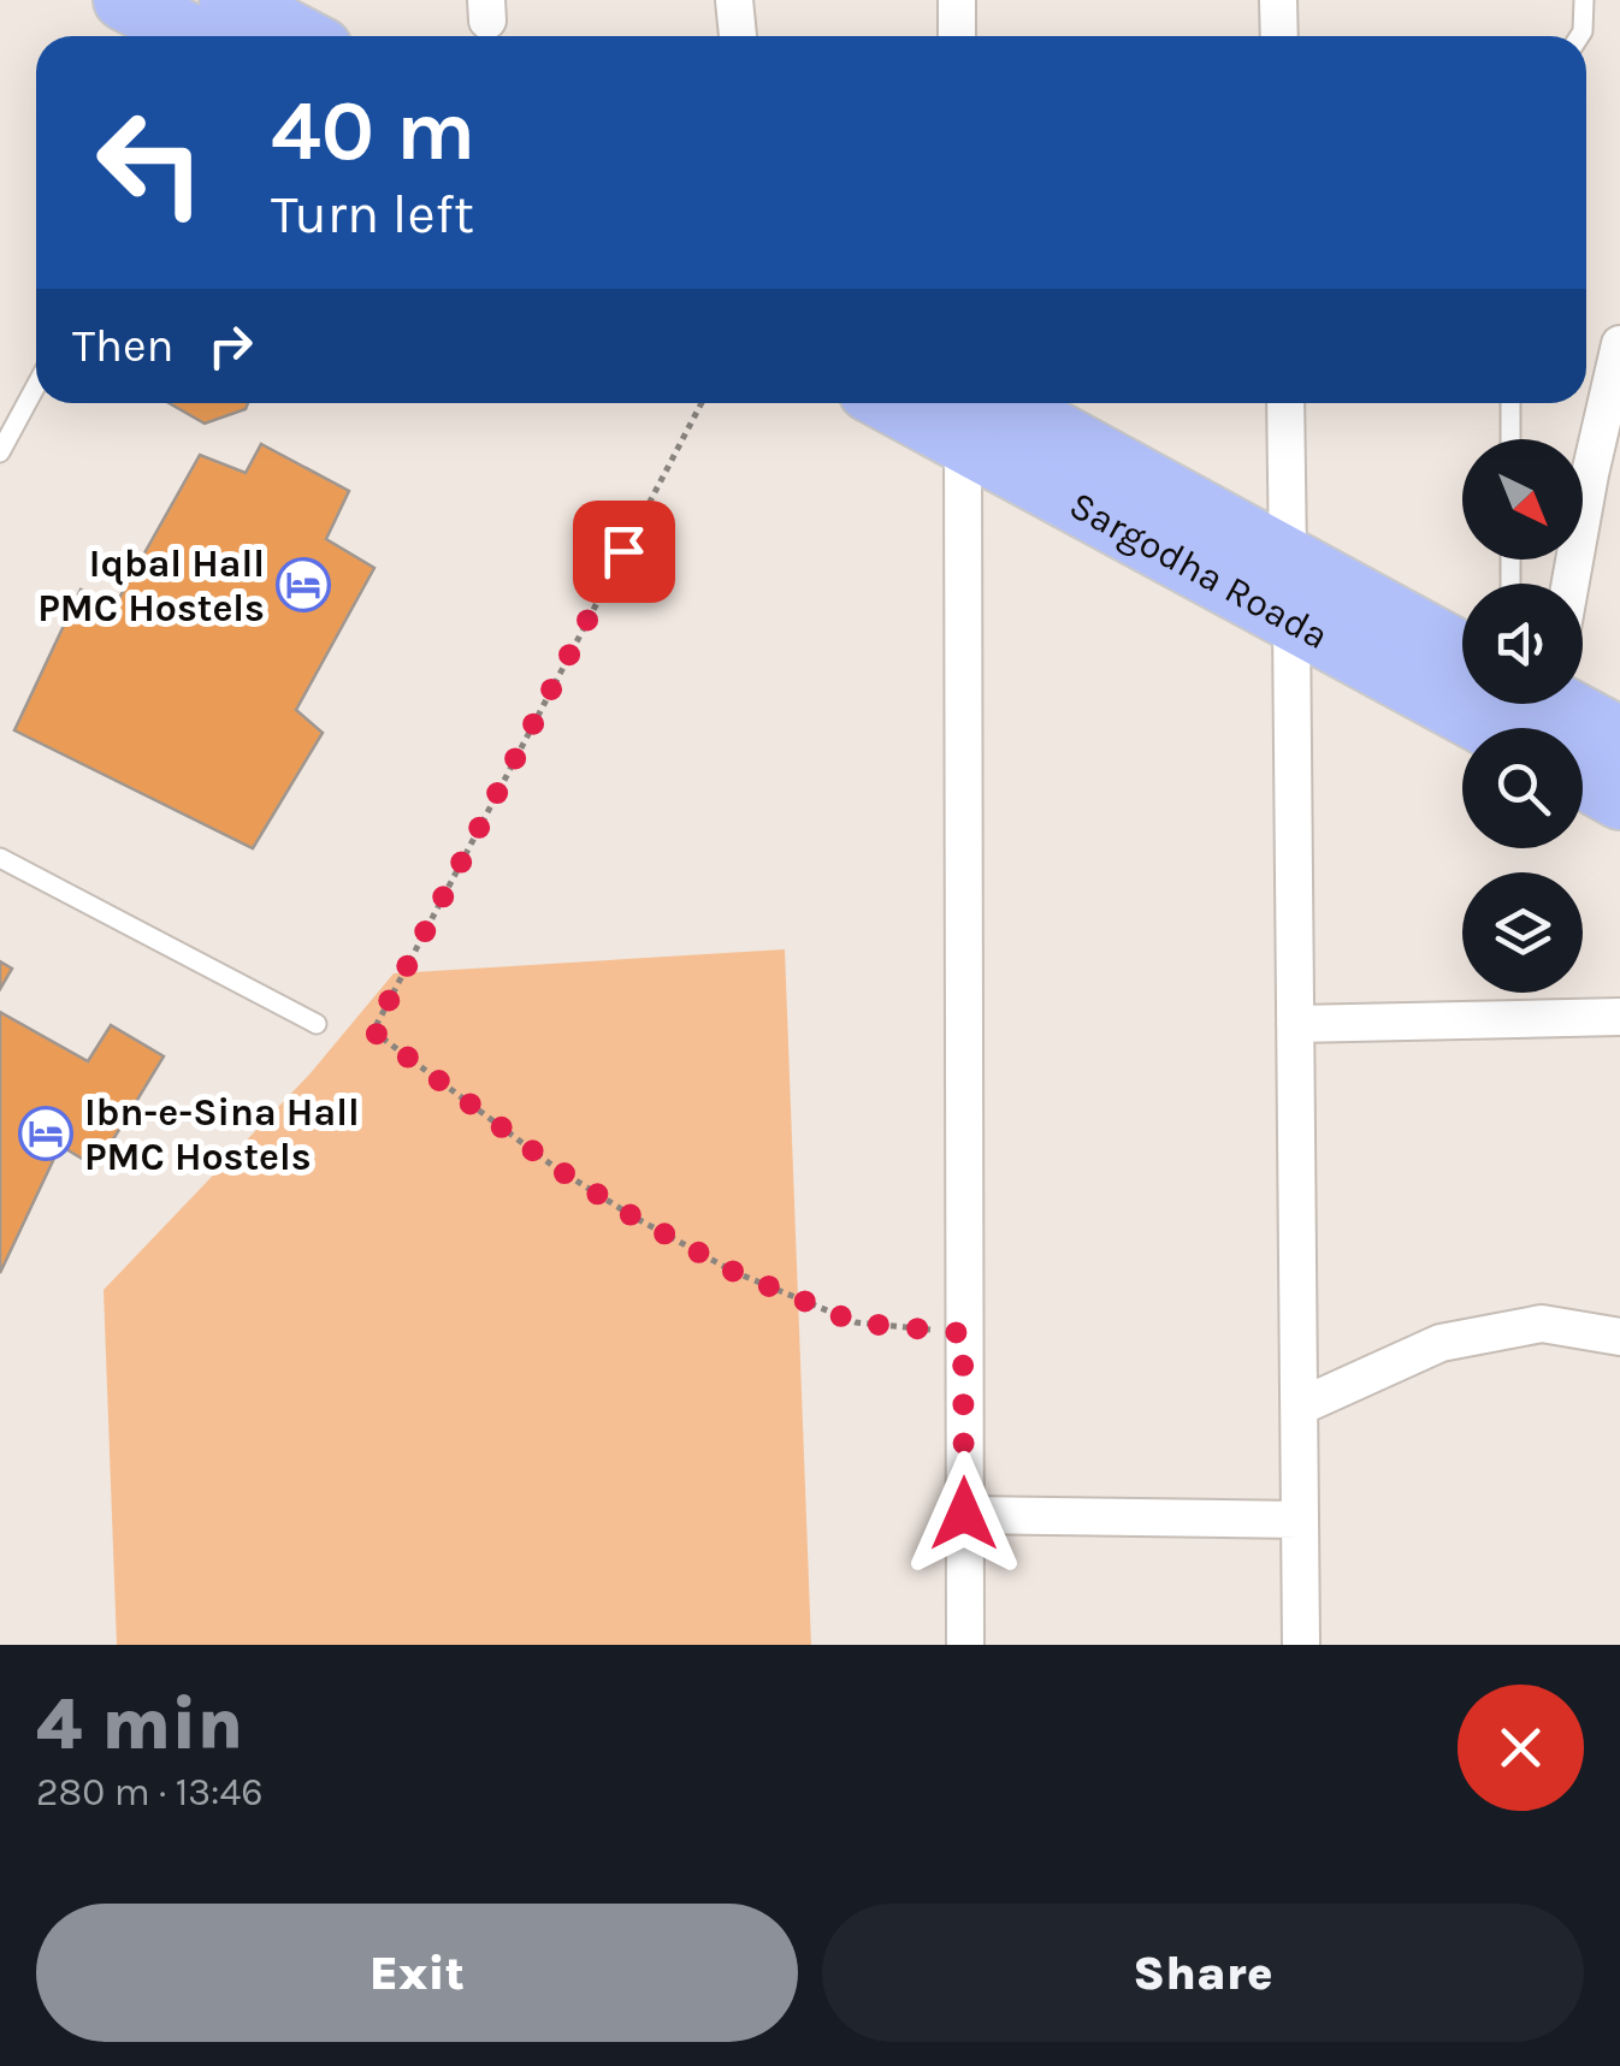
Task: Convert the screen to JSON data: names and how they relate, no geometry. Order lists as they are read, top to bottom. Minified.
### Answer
{"streets":{"highway":["Sargodha Roada"]},"places":{"hotel":["Iqbal Hall PMC Hostels","Ibn-e-Sina Hall PMC Hostels"]},"north":"bottom right","page":{"turn":["40 m","Turn left"],"then":"Then","heading":["4 min","280 m · 13:46"],"buttons":["Exit","Share"]}}
